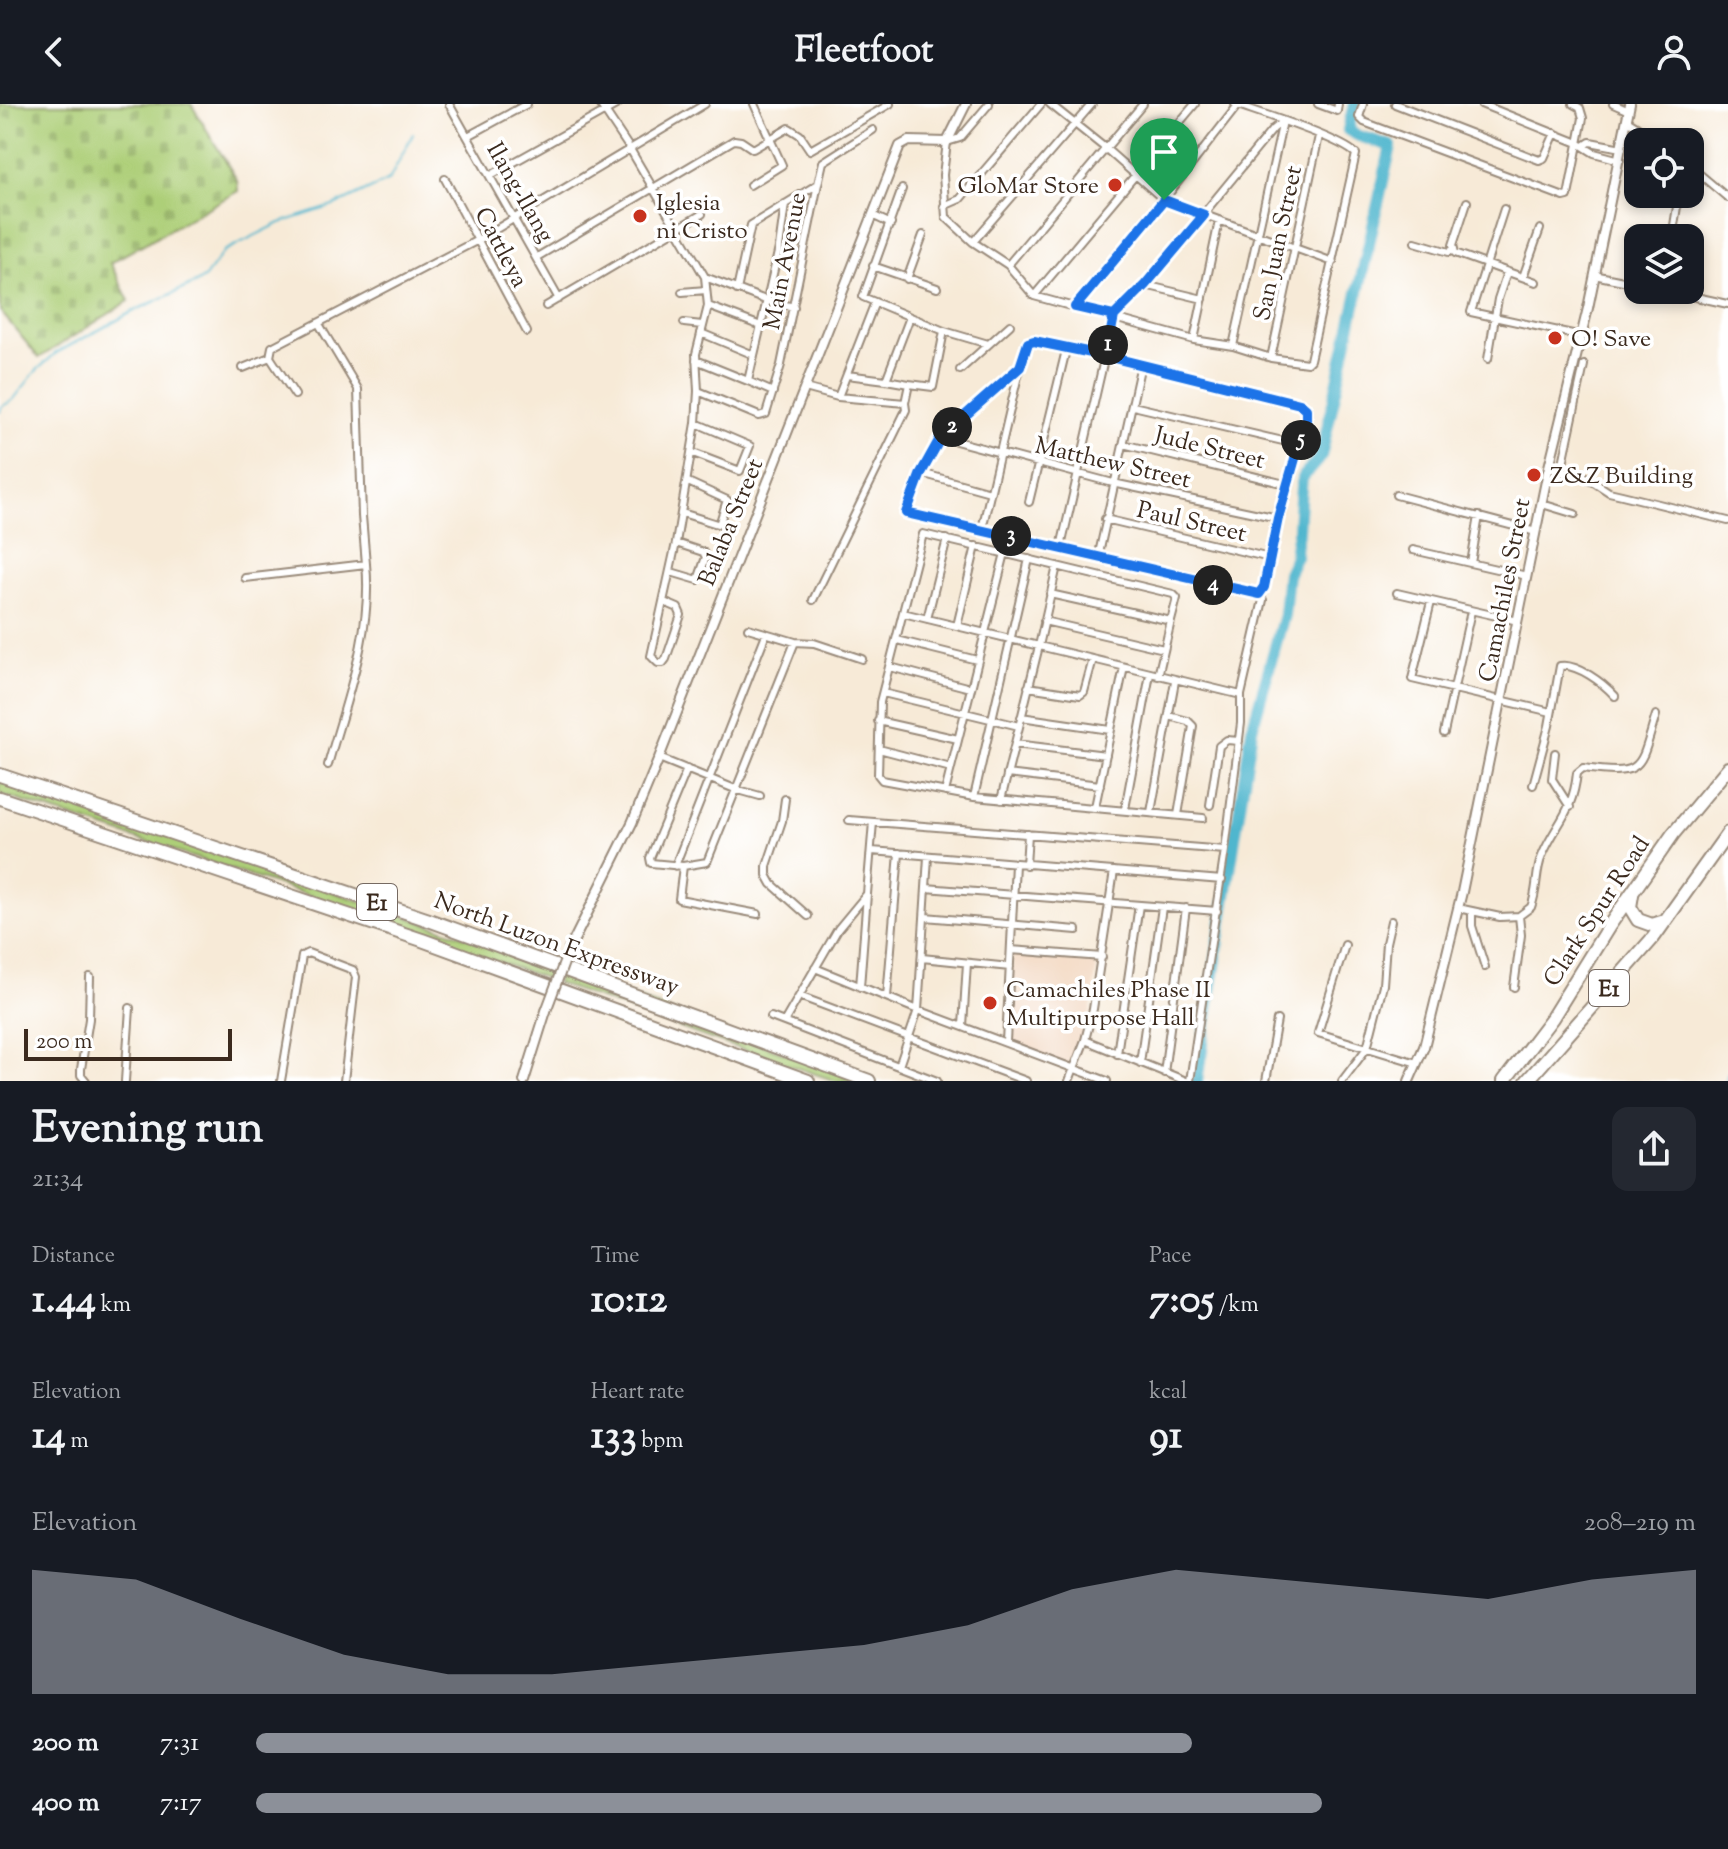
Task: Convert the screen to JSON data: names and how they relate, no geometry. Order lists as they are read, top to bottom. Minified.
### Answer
{"streets":{"highway":["E1","Clark Spur Road","North Luzon Expressway"],"street":["Ilang-Ilang","San Juan Street","Cattleya","Main Avenue","Jude Street","Matthew Street","Paul Street","Balaba Street","Camachiles Street"]},"places":["GloMar Store","Iglesia ni Cristo","O! Save","Z&Z Building","Camachiles Phase II Multipurpose Hall"],"scale_bar":"200 m","page":{"header":"Fleetfoot","pins":["1","2","5","3","4"],"scale":"200 m","heading":["Evening run","21:34"],"stats":[["Distance","1.44 km"],["Time","10:12"],["Pace","7:05 /km"],["Elevation","14 m"],["Heart rate","133 bpm"],["kcal","91"]],"chart":["Elevation","208–219 m"],"list":[{"name":"200 m","note":"7:31"},{"name":"400 m","note":"7:17"}]}}
